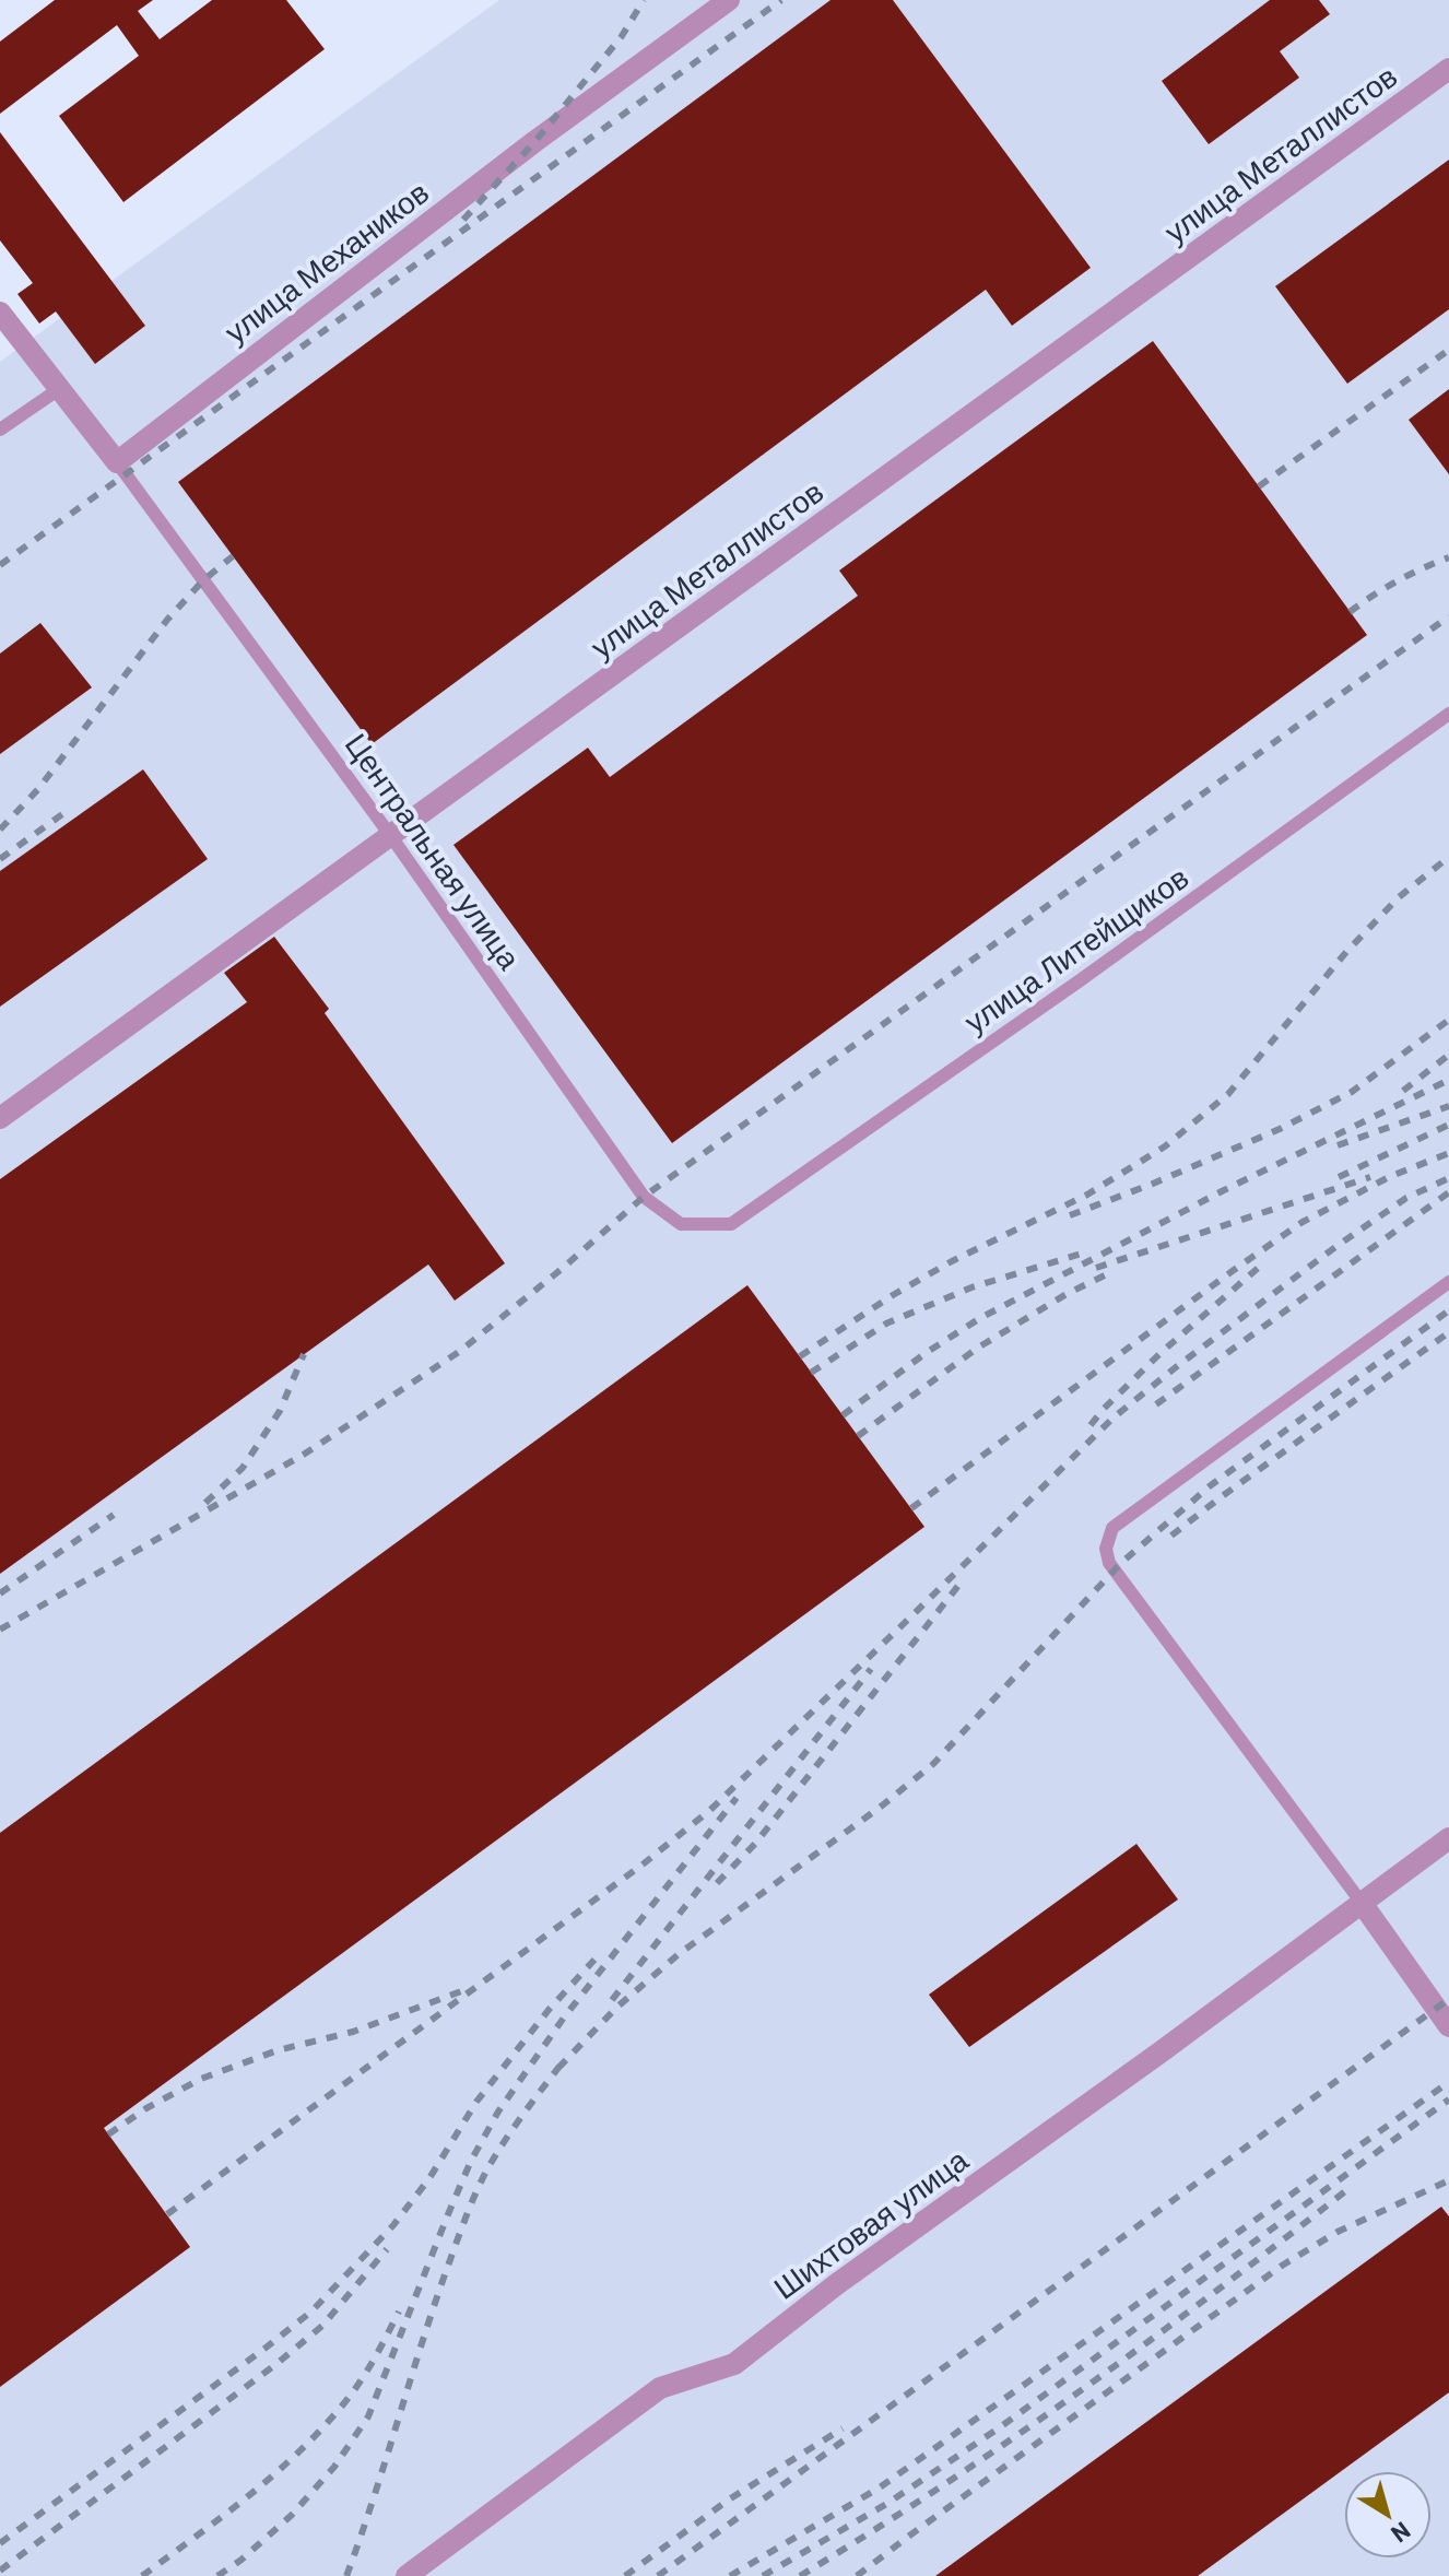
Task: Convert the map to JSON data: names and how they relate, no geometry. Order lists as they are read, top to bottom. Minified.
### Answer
{"streets":{"street":["улица Металлистов","улица Механиков","Шихтовая улица"],"lane":["Центральная улица","улица Литейщиков"]},"crossings":[["улица Металлистов","Центральная улица"],["улица Механиков","Центральная улица"],["Центральная улица","улица Литейщиков"]],"north":"bottom right"}
